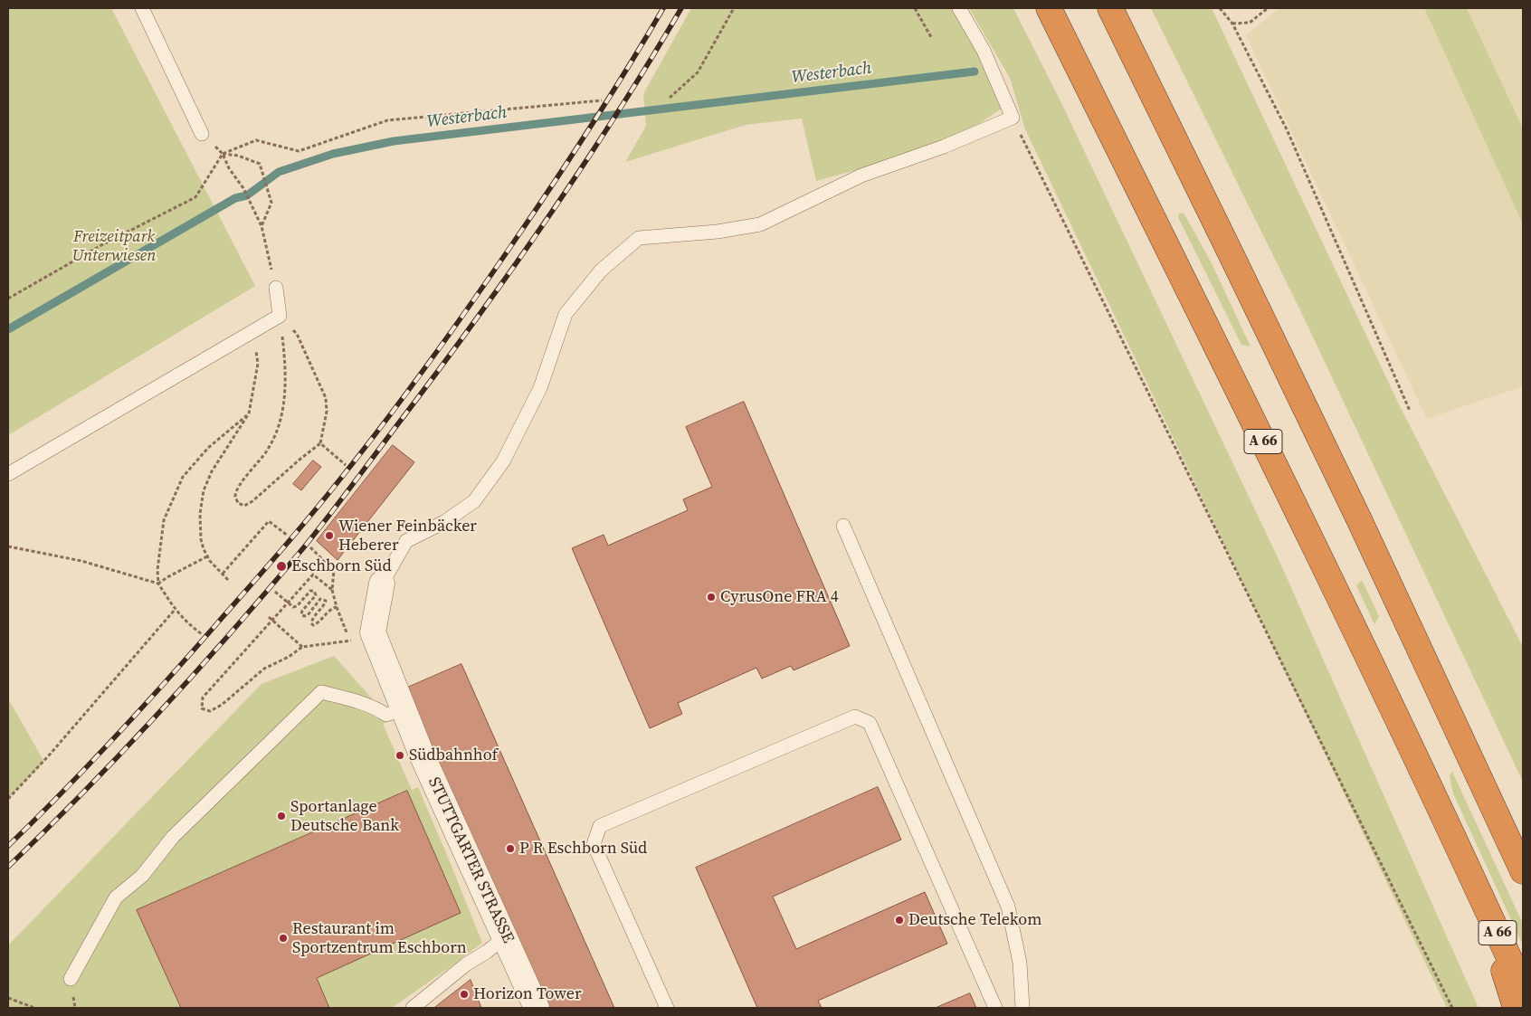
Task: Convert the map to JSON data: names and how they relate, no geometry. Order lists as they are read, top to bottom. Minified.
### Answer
{"streets":{"highway":["A 66"],"street":["STUTTGARTER STRASSE"]},"water":["Westerbach"],"parks":["Freizeitpark Unterwiesen"],"places":["Wiener Feinbäcker Heberer","Eschborn Süd","CyrusOne FRA 4","Südbahnhof","Sportanlage Deutsche Bank","P R Eschborn Süd","Deutsche Telekom","Restaurant im Sportzentrum Eschborn","Horizon Tower"]}
